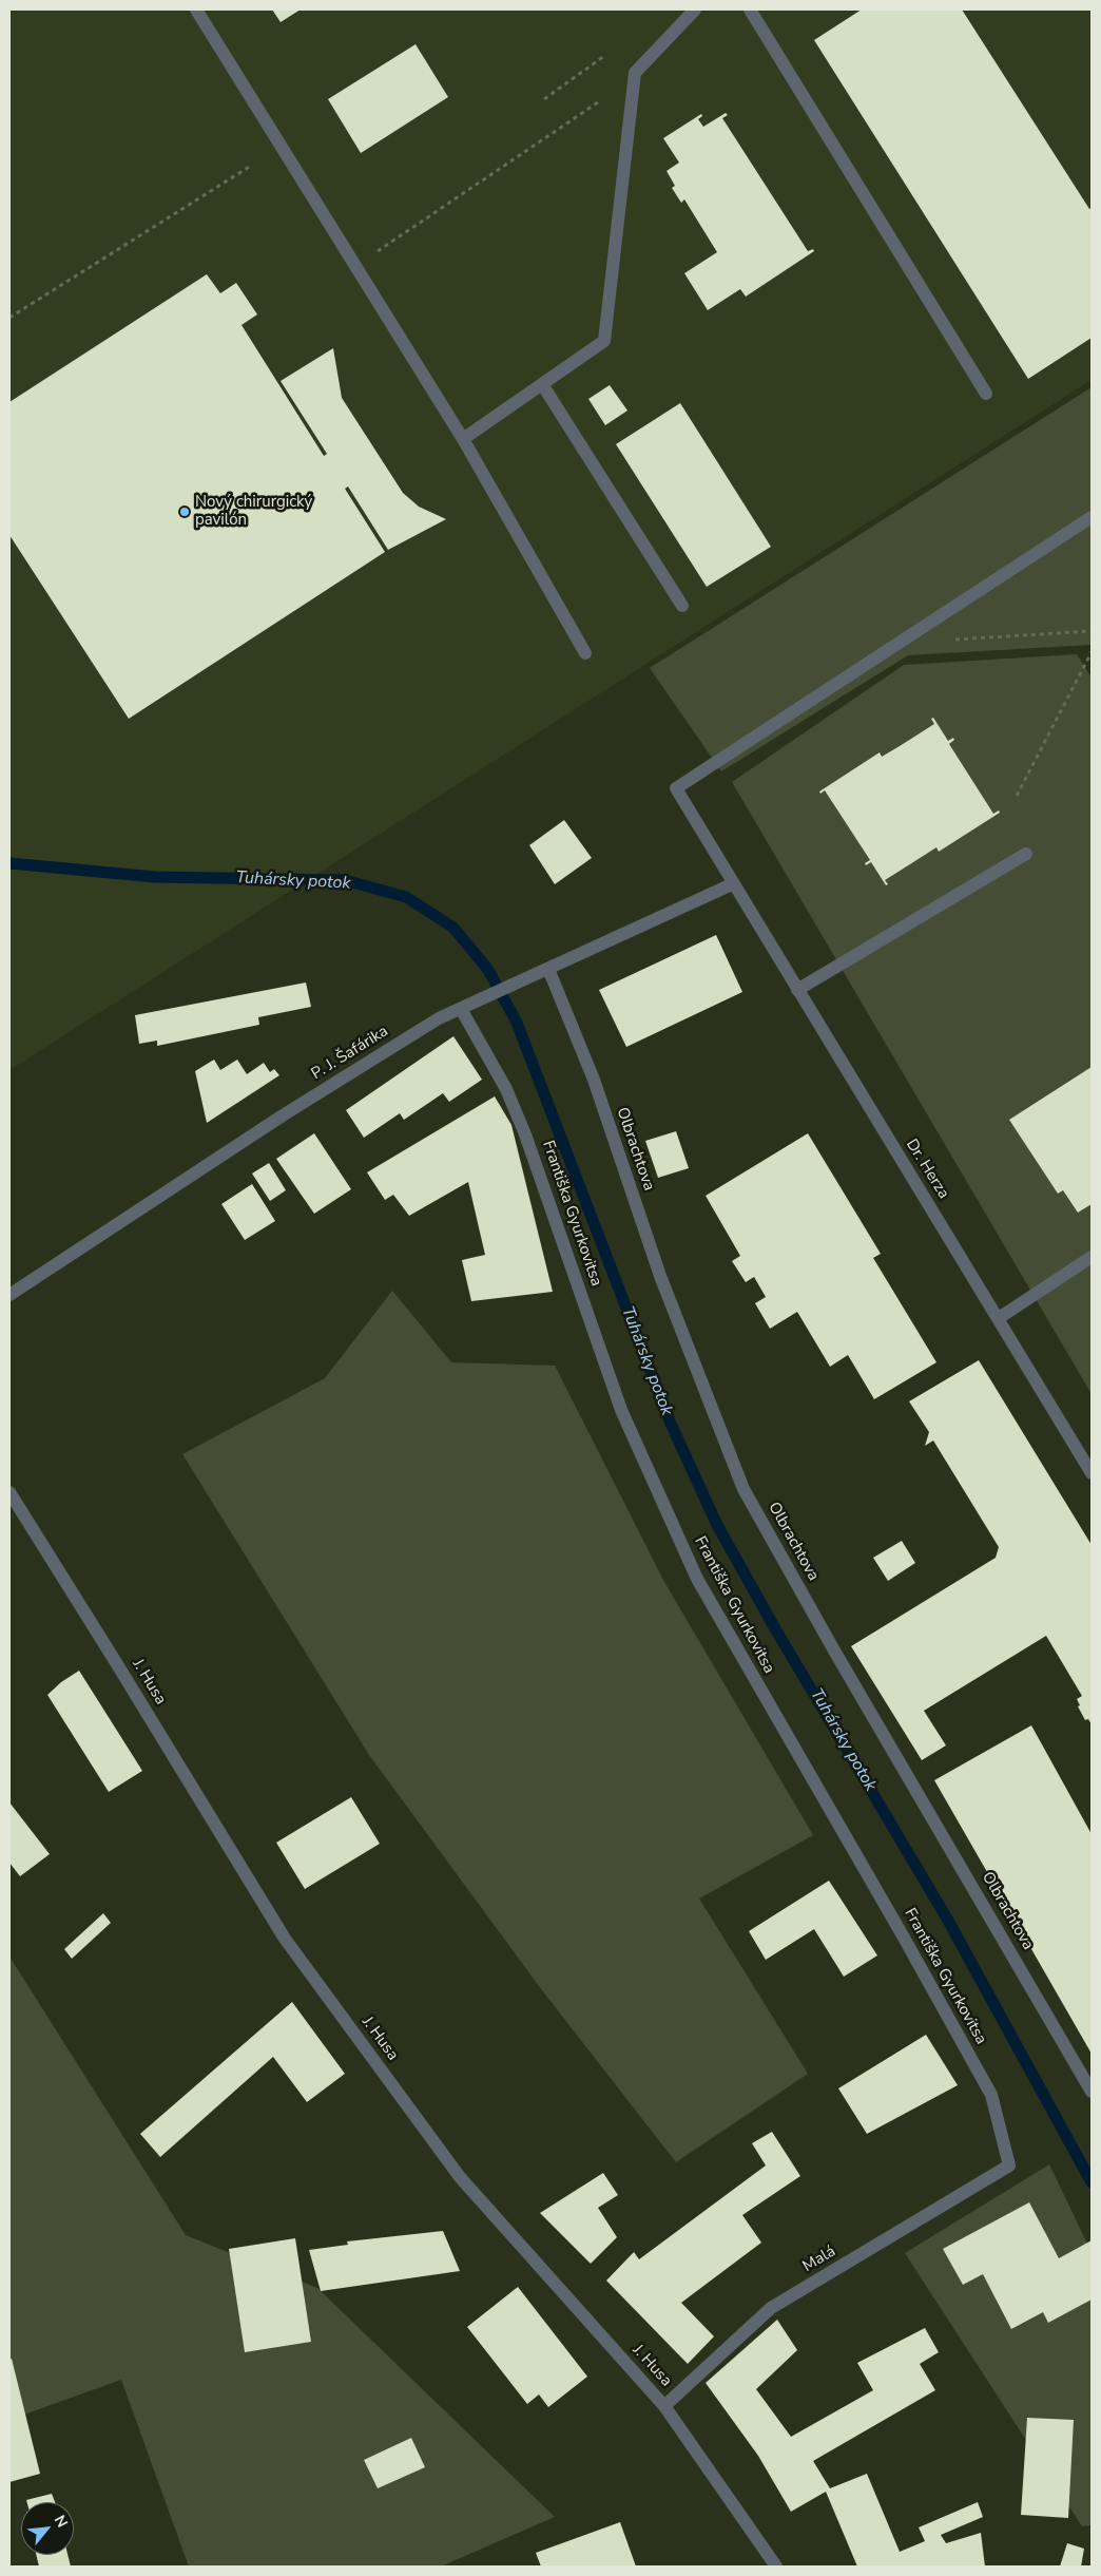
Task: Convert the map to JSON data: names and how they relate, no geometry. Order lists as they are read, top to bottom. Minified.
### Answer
{"streets":{"street":["P. J. Šafárika","Olbrachtova","Dr. Herza","Františka Gyurkovitsa","J. Husa","Malá"]},"crossings":[["P. J. Šafárika","Olbrachtova"],["P. J. Šafárika","Dr. Herza"],["P. J. Šafárika","Františka Gyurkovitsa"],["Františka Gyurkovitsa","Malá"],["J. Husa","Malá"]],"water":["Tuhársky potok"],"places":["Nový chirurgický pavilón"],"north":"top right"}
